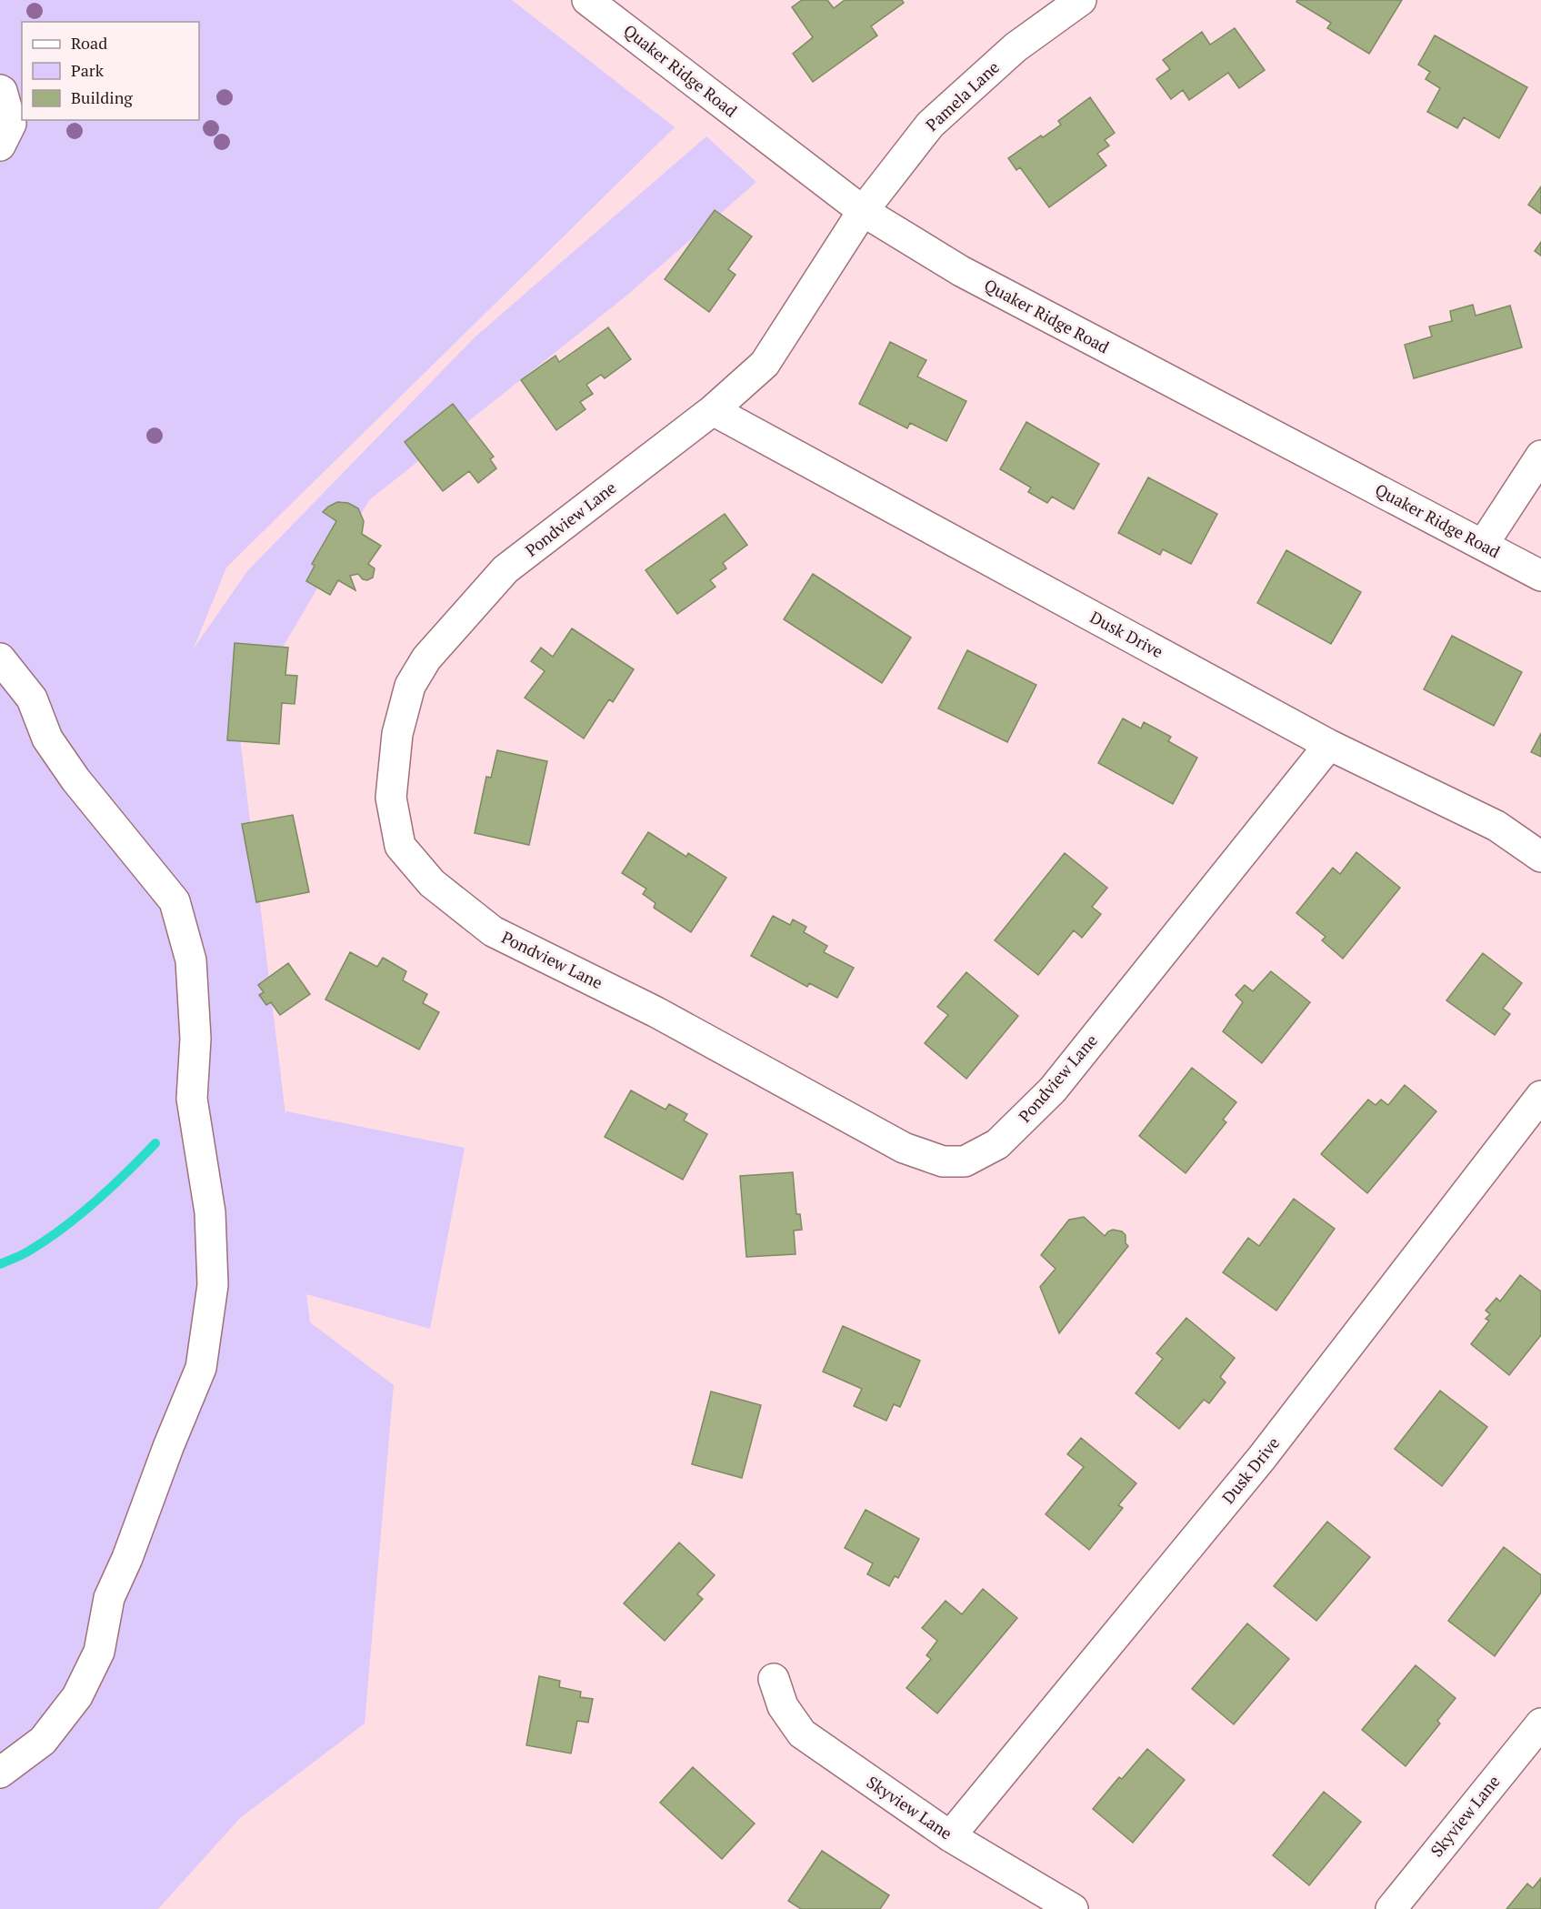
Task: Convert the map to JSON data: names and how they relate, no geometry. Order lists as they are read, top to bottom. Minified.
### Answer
{"streets":{"street":["Quaker Ridge Road","Pamela Lane","Pondview Lane","Dusk Drive","Skyview Lane"]},"crossings":[["Quaker Ridge Road","Pamela Lane"],["Quaker Ridge Road","Pondview Lane"],["Pamela Lane","Pondview Lane"],["Pondview Lane","Dusk Drive"],["Dusk Drive","Skyview Lane"]],"legend":["Road","Park","Building"]}
